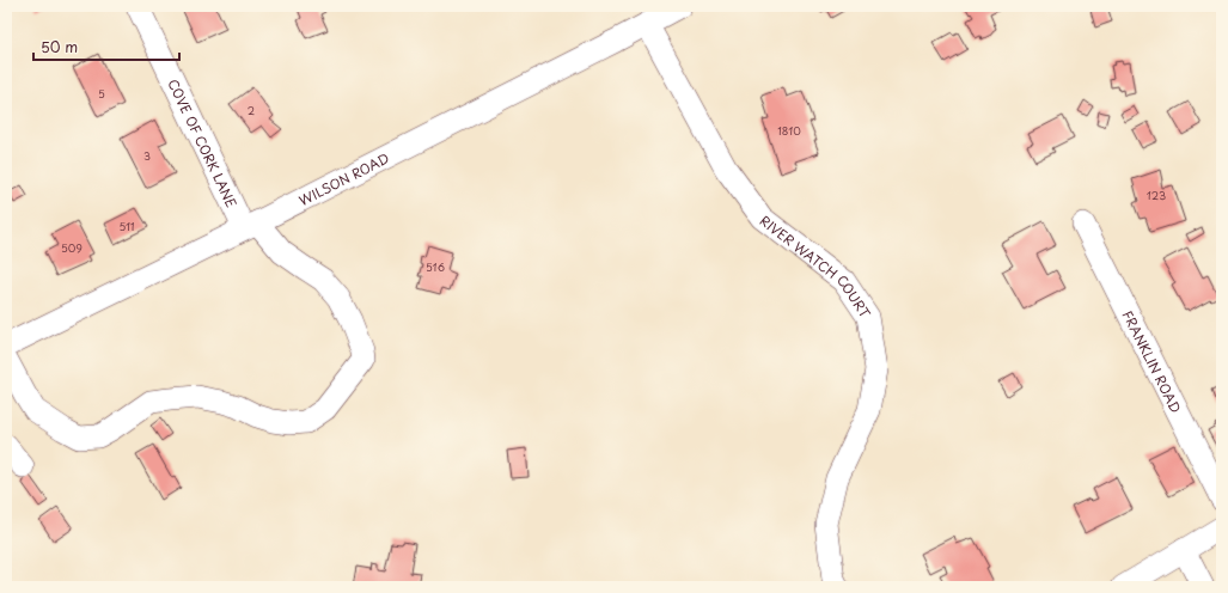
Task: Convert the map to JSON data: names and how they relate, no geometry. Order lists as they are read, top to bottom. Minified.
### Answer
{"streets":{"street":["COVE OF CORK LANE","WILSON ROAD","RIVER WATCH COURT","FRANKLIN ROAD"]},"crossings":[["COVE OF CORK LANE","WILSON ROAD"],["WILSON ROAD","RIVER WATCH COURT"]],"house_numbers":["5","2","1810","3","123","511","509","516"],"scale_bar":"50 m"}
